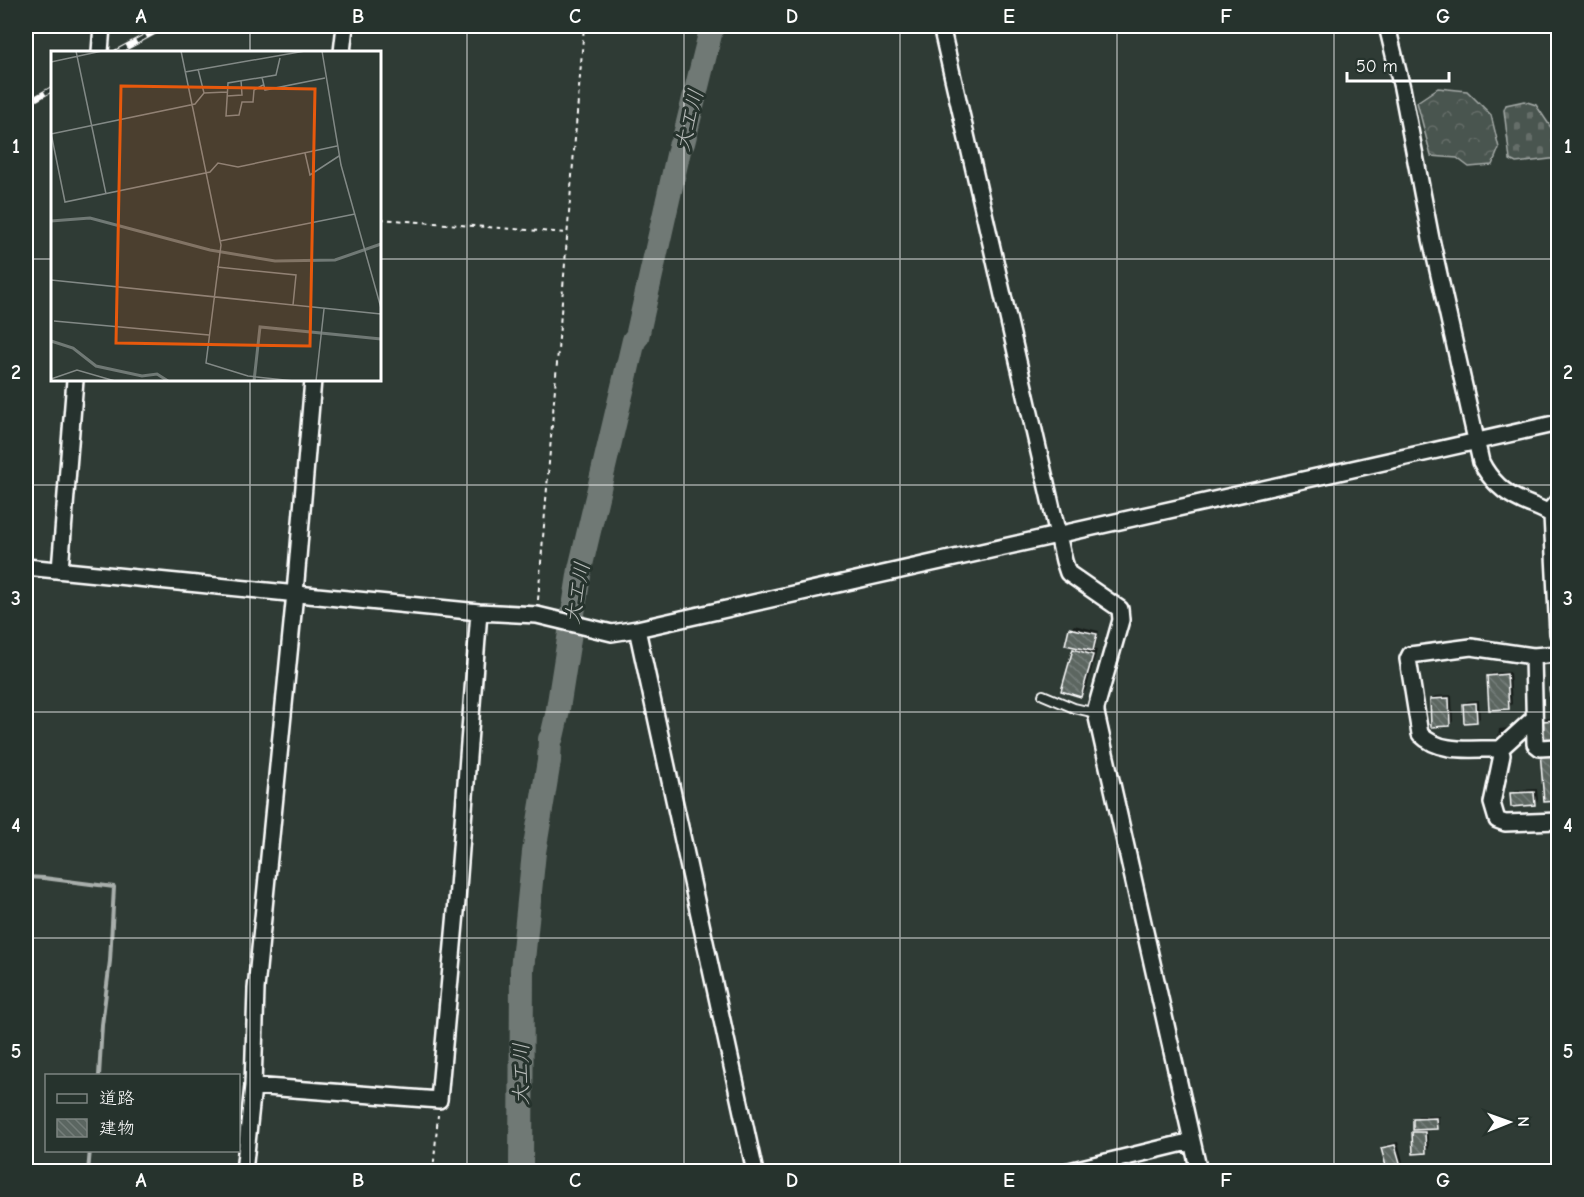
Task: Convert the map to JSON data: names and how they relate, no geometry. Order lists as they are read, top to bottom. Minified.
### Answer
{"water":["大工川"],"legend":["道路","建物"],"scale_bar":"50 m","north":"right","grid":{"columns":["A","B","C","D","E","F","G"],"rows":["1","2","3","4","5"]}}
